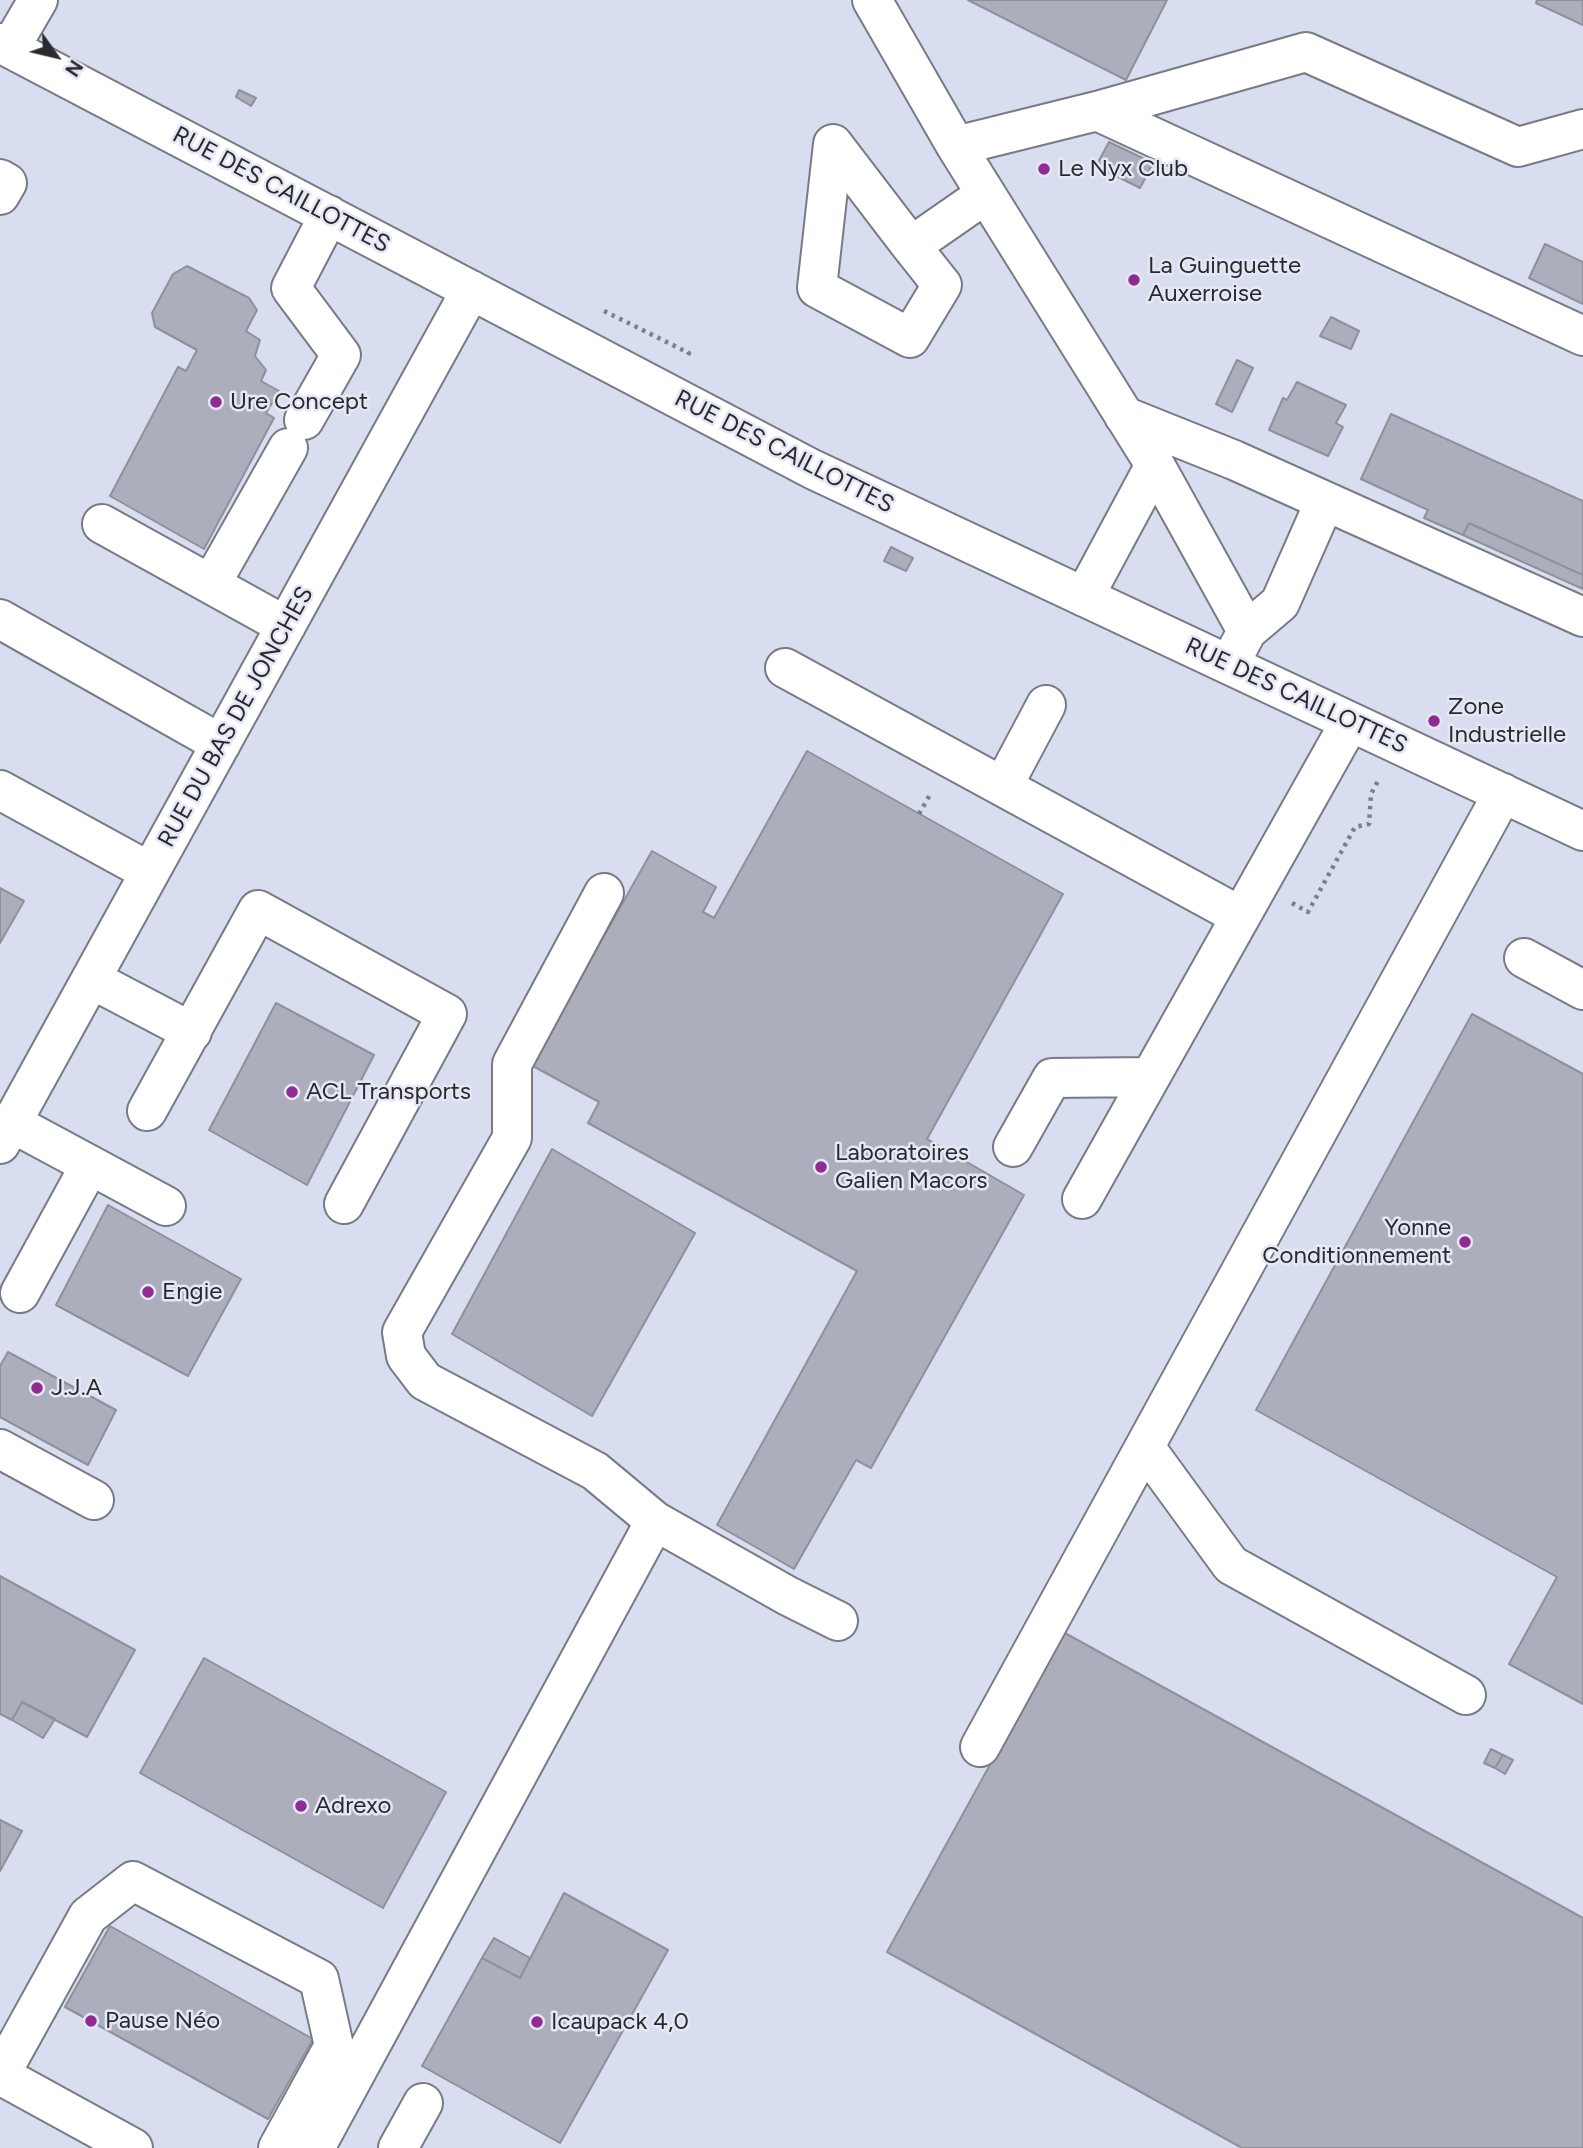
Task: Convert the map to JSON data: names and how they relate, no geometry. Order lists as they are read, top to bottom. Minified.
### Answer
{"streets":{"street":["RUE DES CAILLOTTES","RUE DU BAS DE JONCHES"]},"crossings":[["RUE DES CAILLOTTES","RUE DU BAS DE JONCHES"]],"places":["Le Nyx Club","La Guinguette Auxerroise","Ure Concept","Zone Industrielle","ACL Transports","Laboratoires Galien Macors","Yonne Conditionnement","Engie","J.J.A","Adrexo","Pause Néo","Icaupack 4,0"],"north":"bottom right"}
